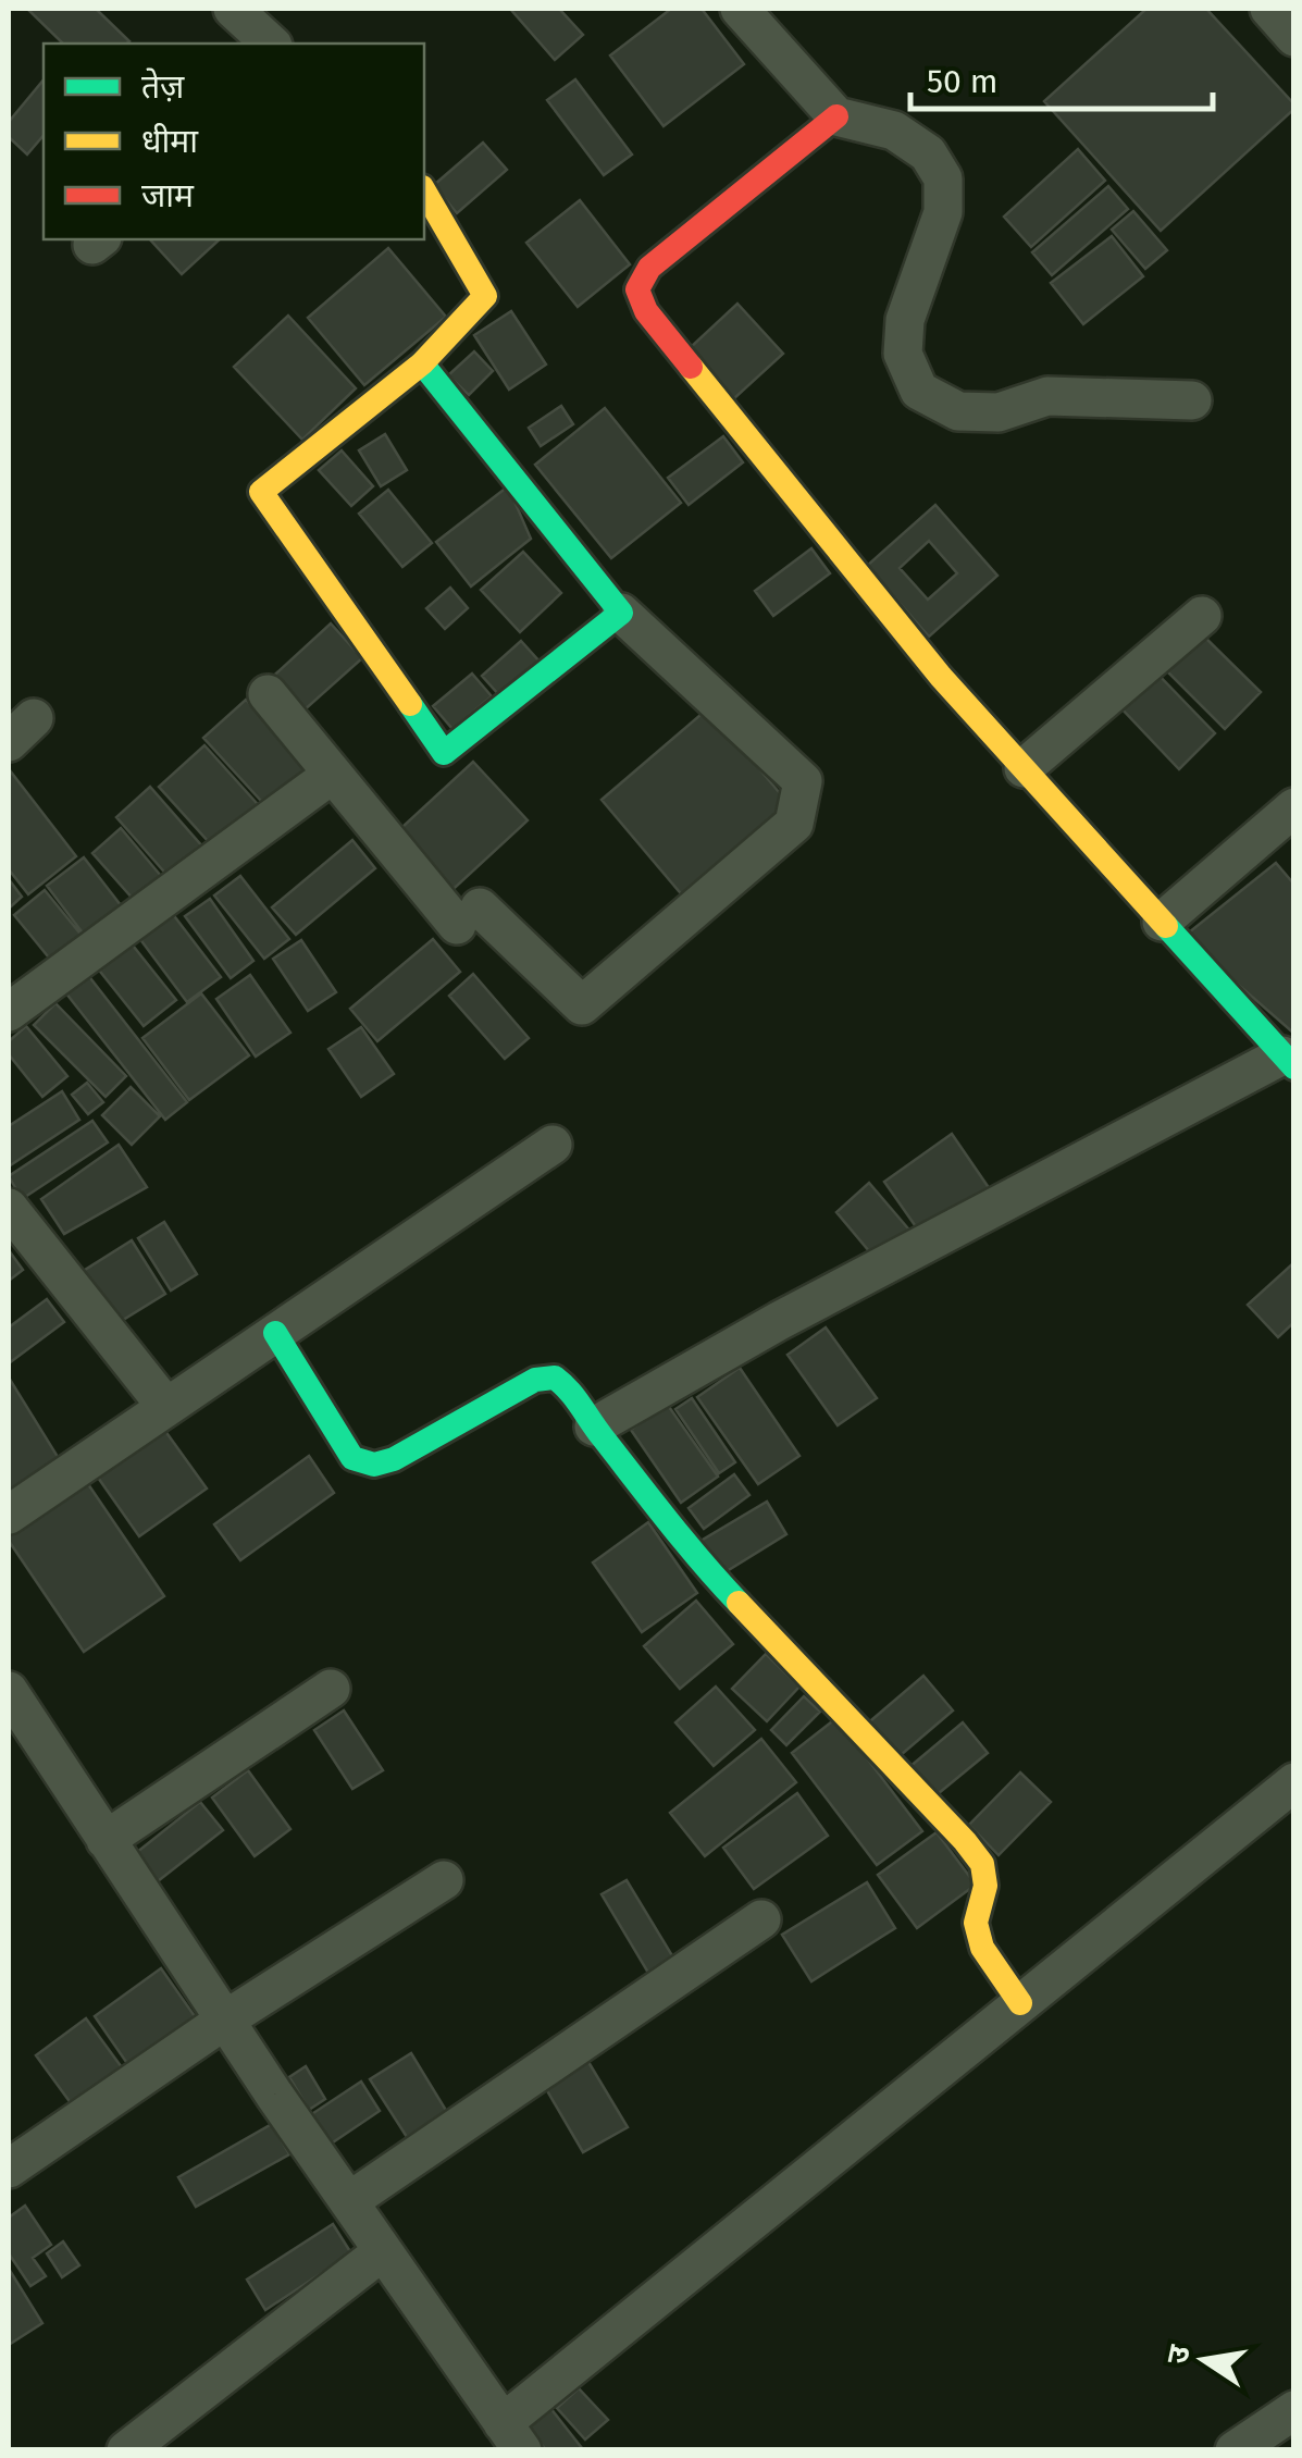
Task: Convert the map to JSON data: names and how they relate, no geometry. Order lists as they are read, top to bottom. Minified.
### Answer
{"legend":["तेज़","धीमा","जाम"],"scale_bar":"50 m","north":"left"}
